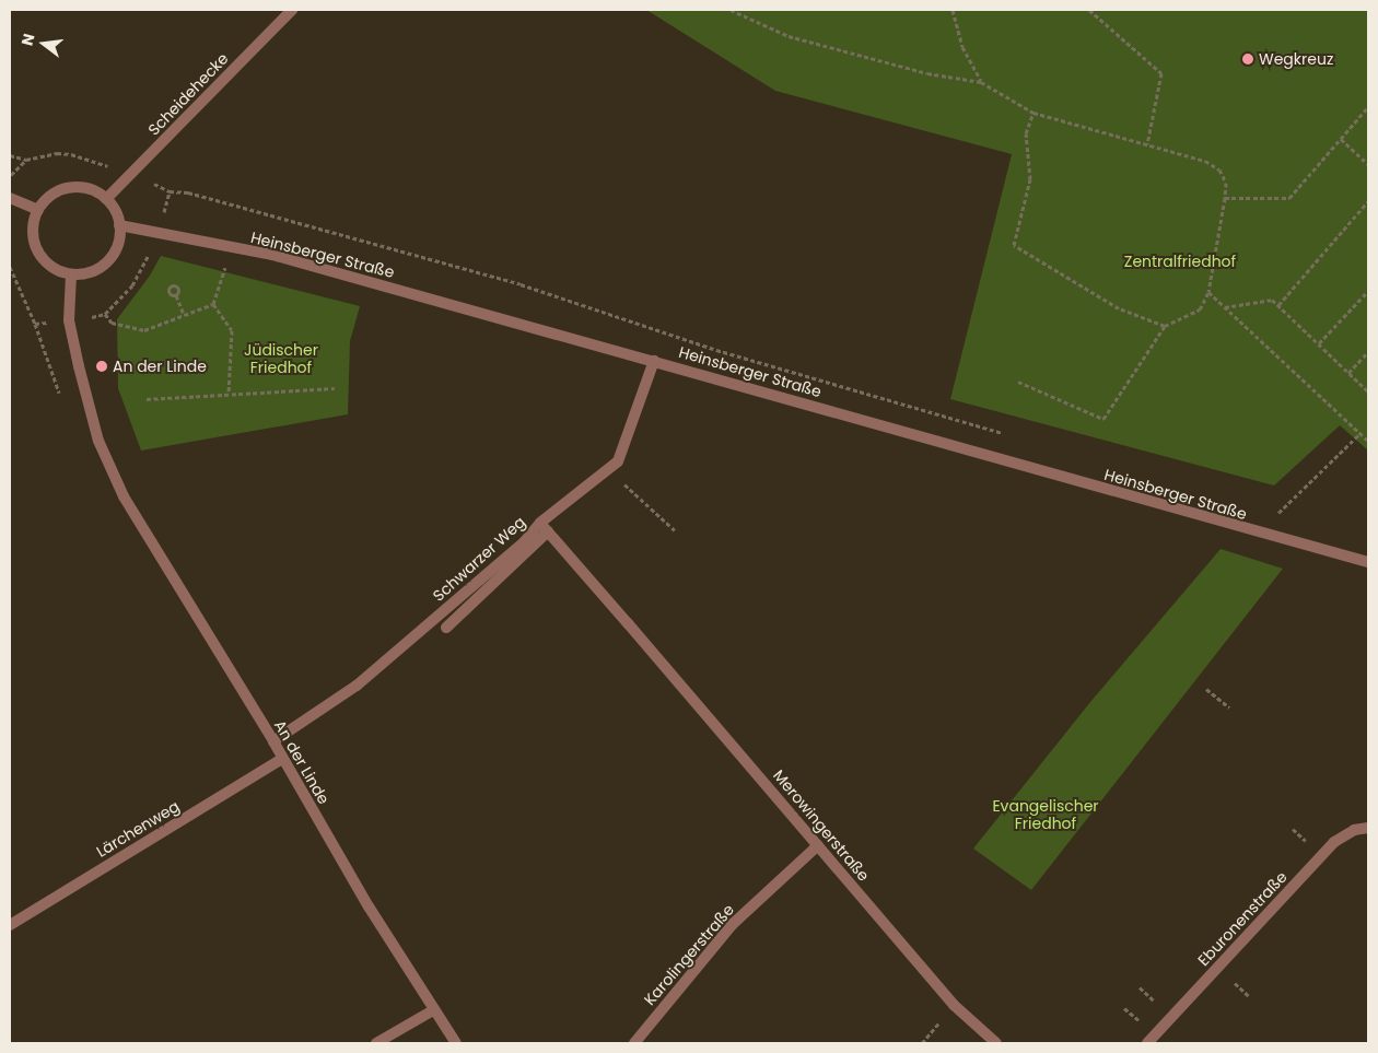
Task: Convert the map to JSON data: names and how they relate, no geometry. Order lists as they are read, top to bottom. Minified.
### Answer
{"streets":{"street":["Scheidehecke","Heinsberger Straße","Schwarzer Weg","An der Linde","Merowingerstraße","Lärchenweg","Eburonenstraße","Karolingerstraße"]},"crossings":[["Scheidehecke","Heinsberger Straße"],["Scheidehecke","An der Linde"],["Heinsberger Straße","Schwarzer Weg"],["Heinsberger Straße","An der Linde"],["Schwarzer Weg","An der Linde"],["Schwarzer Weg","Merowingerstraße"],["An der Linde","Lärchenweg"],["Merowingerstraße","Karolingerstraße"]],"parks":["Zentralfriedhof","Jüdischer Friedhof","Evangelischer Friedhof"],"places":["Wegkreuz","An der Linde"],"north":"left"}
